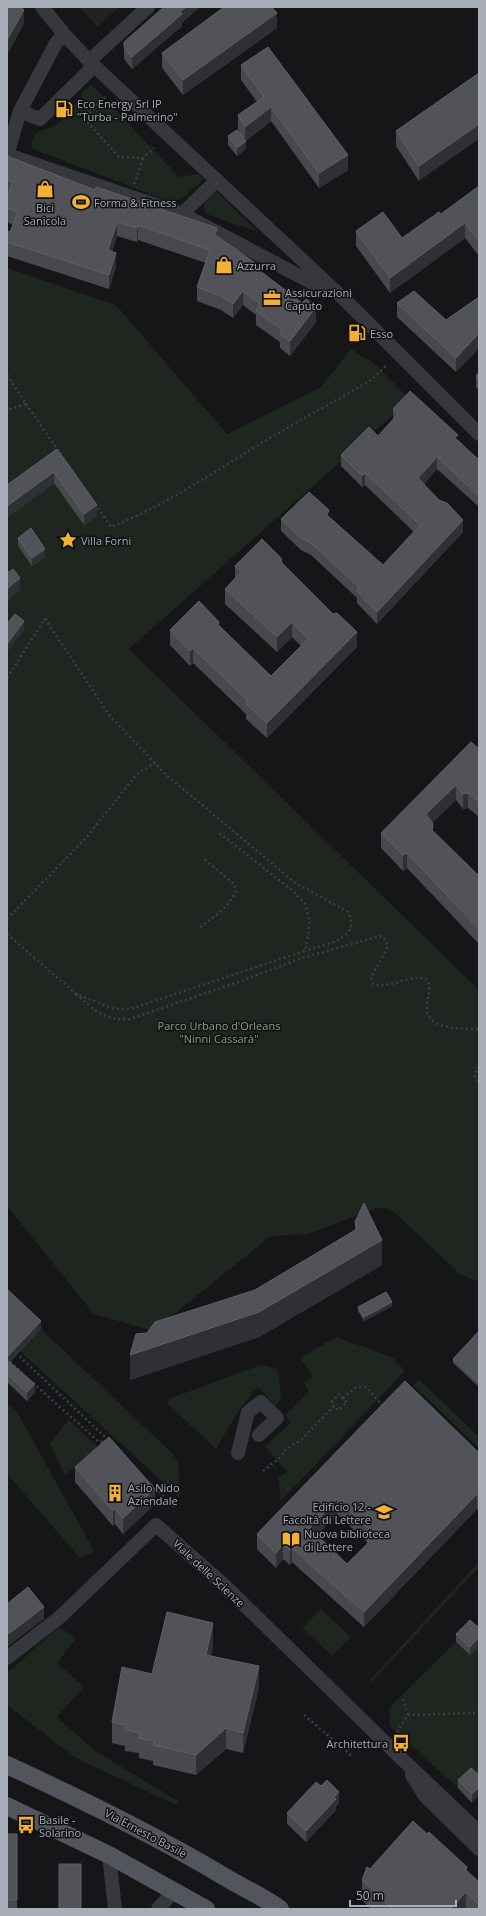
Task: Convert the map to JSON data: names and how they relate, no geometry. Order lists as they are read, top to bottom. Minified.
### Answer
{"streets":{"main road":["Via Ernesto Basile"],"street":["Viale delle Scienze"]},"parks":["Parco Urbano d'Orleans \"Ninni Cassarà\""],"places":{"fuel station":["Eco Energy Srl IP \"Turba - Palmerino\"","Esso"],"shop":["Bici Sanicola","Azzurra"],"sports":["Forma & Fitness"],"office":["Assicurazioni Caputo"],"place":["Villa Forni"],"building":["Asilo Nido Aziendale"],"school or university":["Edificio 12 - Facoltà di Lettere"],"library":["Nuova biblioteca di Lettere"],"bus stop":["Architettura","Basile - Solarino"]},"scale_bar":"50 m"}
